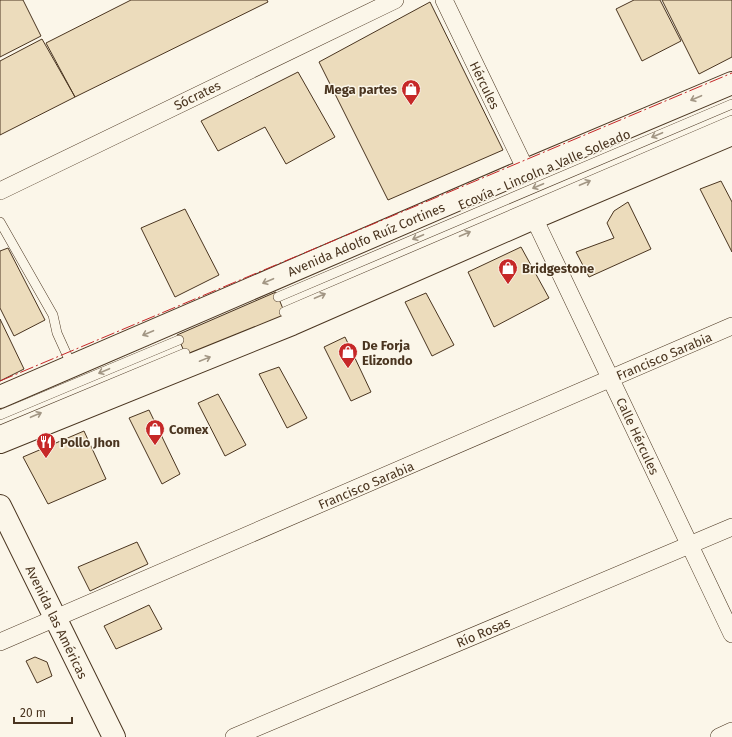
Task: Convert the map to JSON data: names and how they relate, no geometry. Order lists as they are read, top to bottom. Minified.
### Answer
{"streets":{"main road":["Avenida Adolfo Ruíz Cortines","Avenida las Américas"],"street":["Hércules","Sócrates","Francisco Sarabia","Calle Hércules","Río Rosas"],"lane":["Ecovía - Lincoln a Valle Soleado"]},"crossings":[["Hércules","Avenida Adolfo Ruíz Cortines"],["Francisco Sarabia","Calle Hércules"],["Francisco Sarabia","Avenida las Américas"],["Calle Hércules","Río Rosas"]],"places":{"shop":["Mega partes","Bridgestone","De Forja Elizondo","Comex"],"restaurant":["Pollo Jhon"]},"scale_bar":"20 m"}
